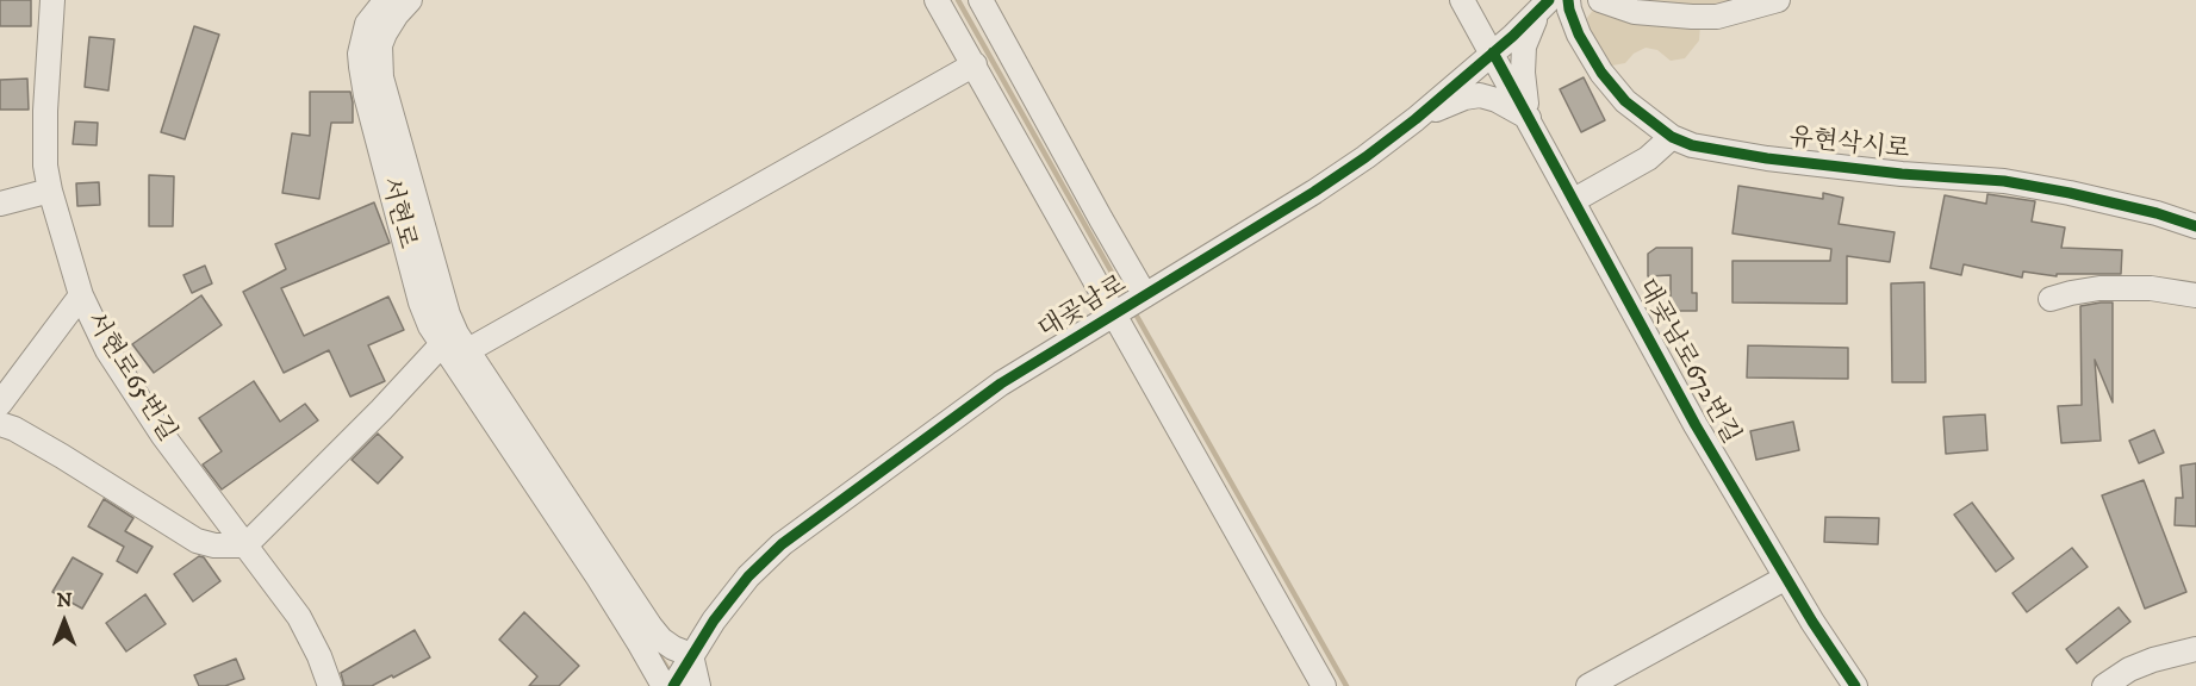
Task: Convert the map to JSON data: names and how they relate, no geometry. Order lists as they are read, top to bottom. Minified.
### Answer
{"streets":{"street":["유현삭시로","서현로","대곶남로","대곶남로672번길","서현로65번길"]},"crossings":[["대곶남로","대곶남로672번길"]],"north":"top"}
